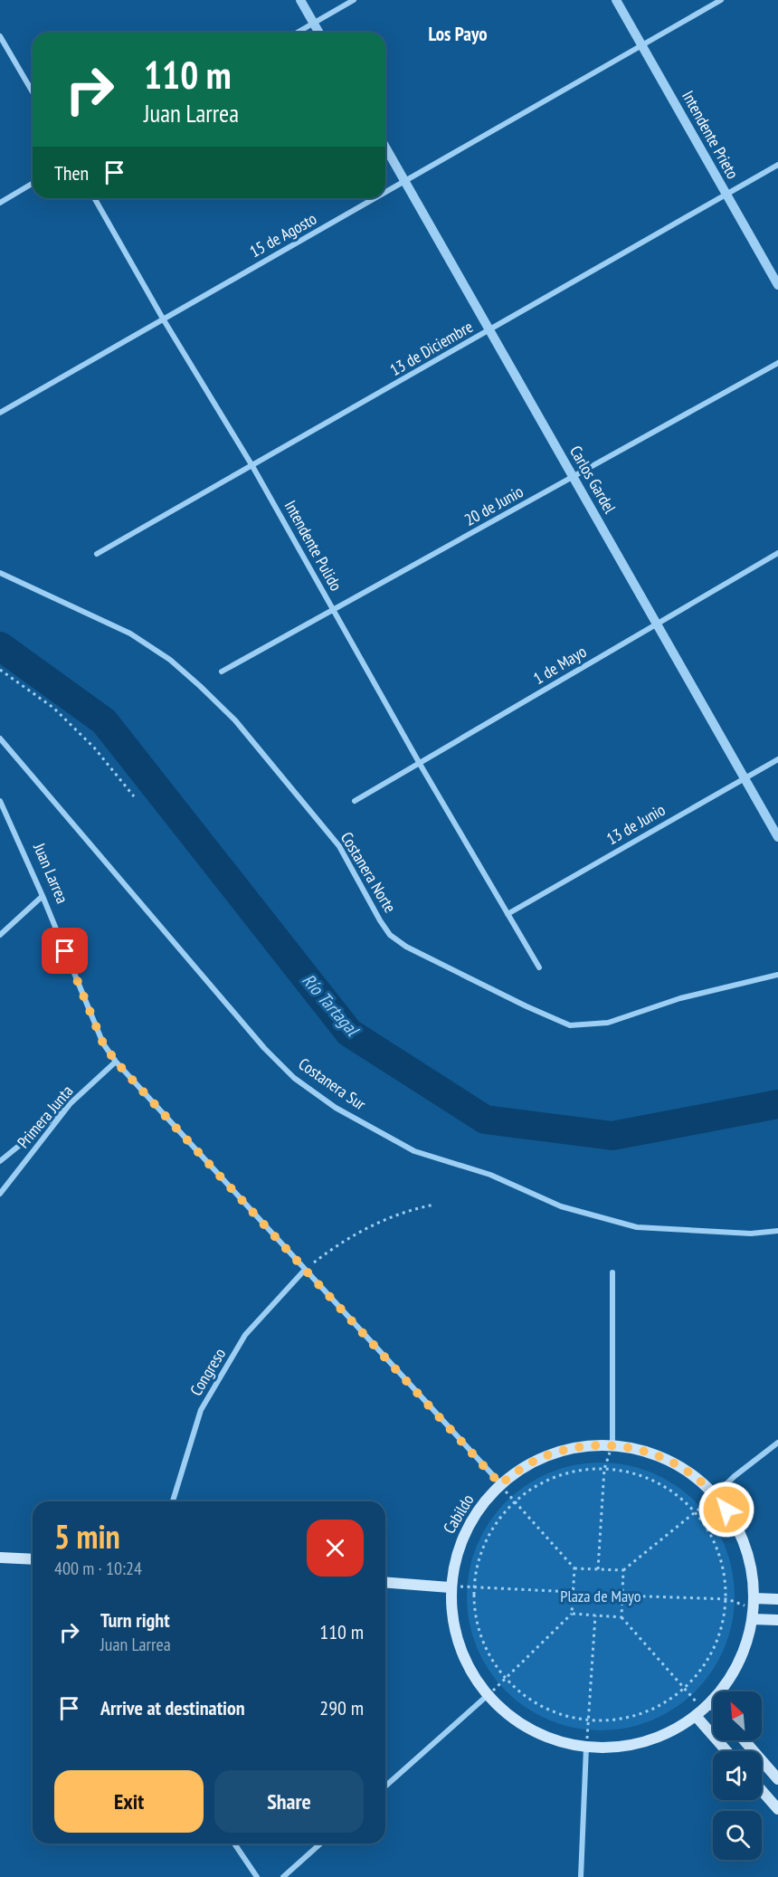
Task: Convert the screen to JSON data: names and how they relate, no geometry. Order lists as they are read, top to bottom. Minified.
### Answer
{"streets":{"main road":["Cabildo"],"street":["Intendente Prieto","15 de Agosto","13 de Diciembre","Carlos Gardel","20 de Junio","Intendente Pulido","1 de Mayo","13 de Junio","Costanera Norte","Juan Larrea","Costanera Sur","Primera Junta","Congreso"]},"crossings":[["Intendente Prieto","15 de Agosto"],["Intendente Prieto","13 de Diciembre"],["15 de Agosto","Carlos Gardel"],["15 de Agosto","Intendente Pulido"],["13 de Diciembre","Carlos Gardel"],["13 de Diciembre","Intendente Pulido"],["Carlos Gardel","20 de Junio"],["Carlos Gardel","1 de Mayo"],["Carlos Gardel","13 de Junio"],["20 de Junio","Intendente Pulido"],["Intendente Pulido","1 de Mayo"],["Intendente Pulido","13 de Junio"],["Juan Larrea","Primera Junta"],["Juan Larrea","Congreso"],["Juan Larrea","Cabildo"]],"districts":["Los Payo"],"water":["Río Tartagal"],"parks":["Plaza de Mayo"],"north":"top left","page":{"turn":["110 m","Juan Larrea"],"then":"Then","heading":["5 min","400 m · 10:24"],"list":[{"name":"Turn right","note":"Juan Larrea","value":"110 m"},{"name":"Arrive at destination","value":"290 m"}],"buttons":["Exit","Share"]}}
